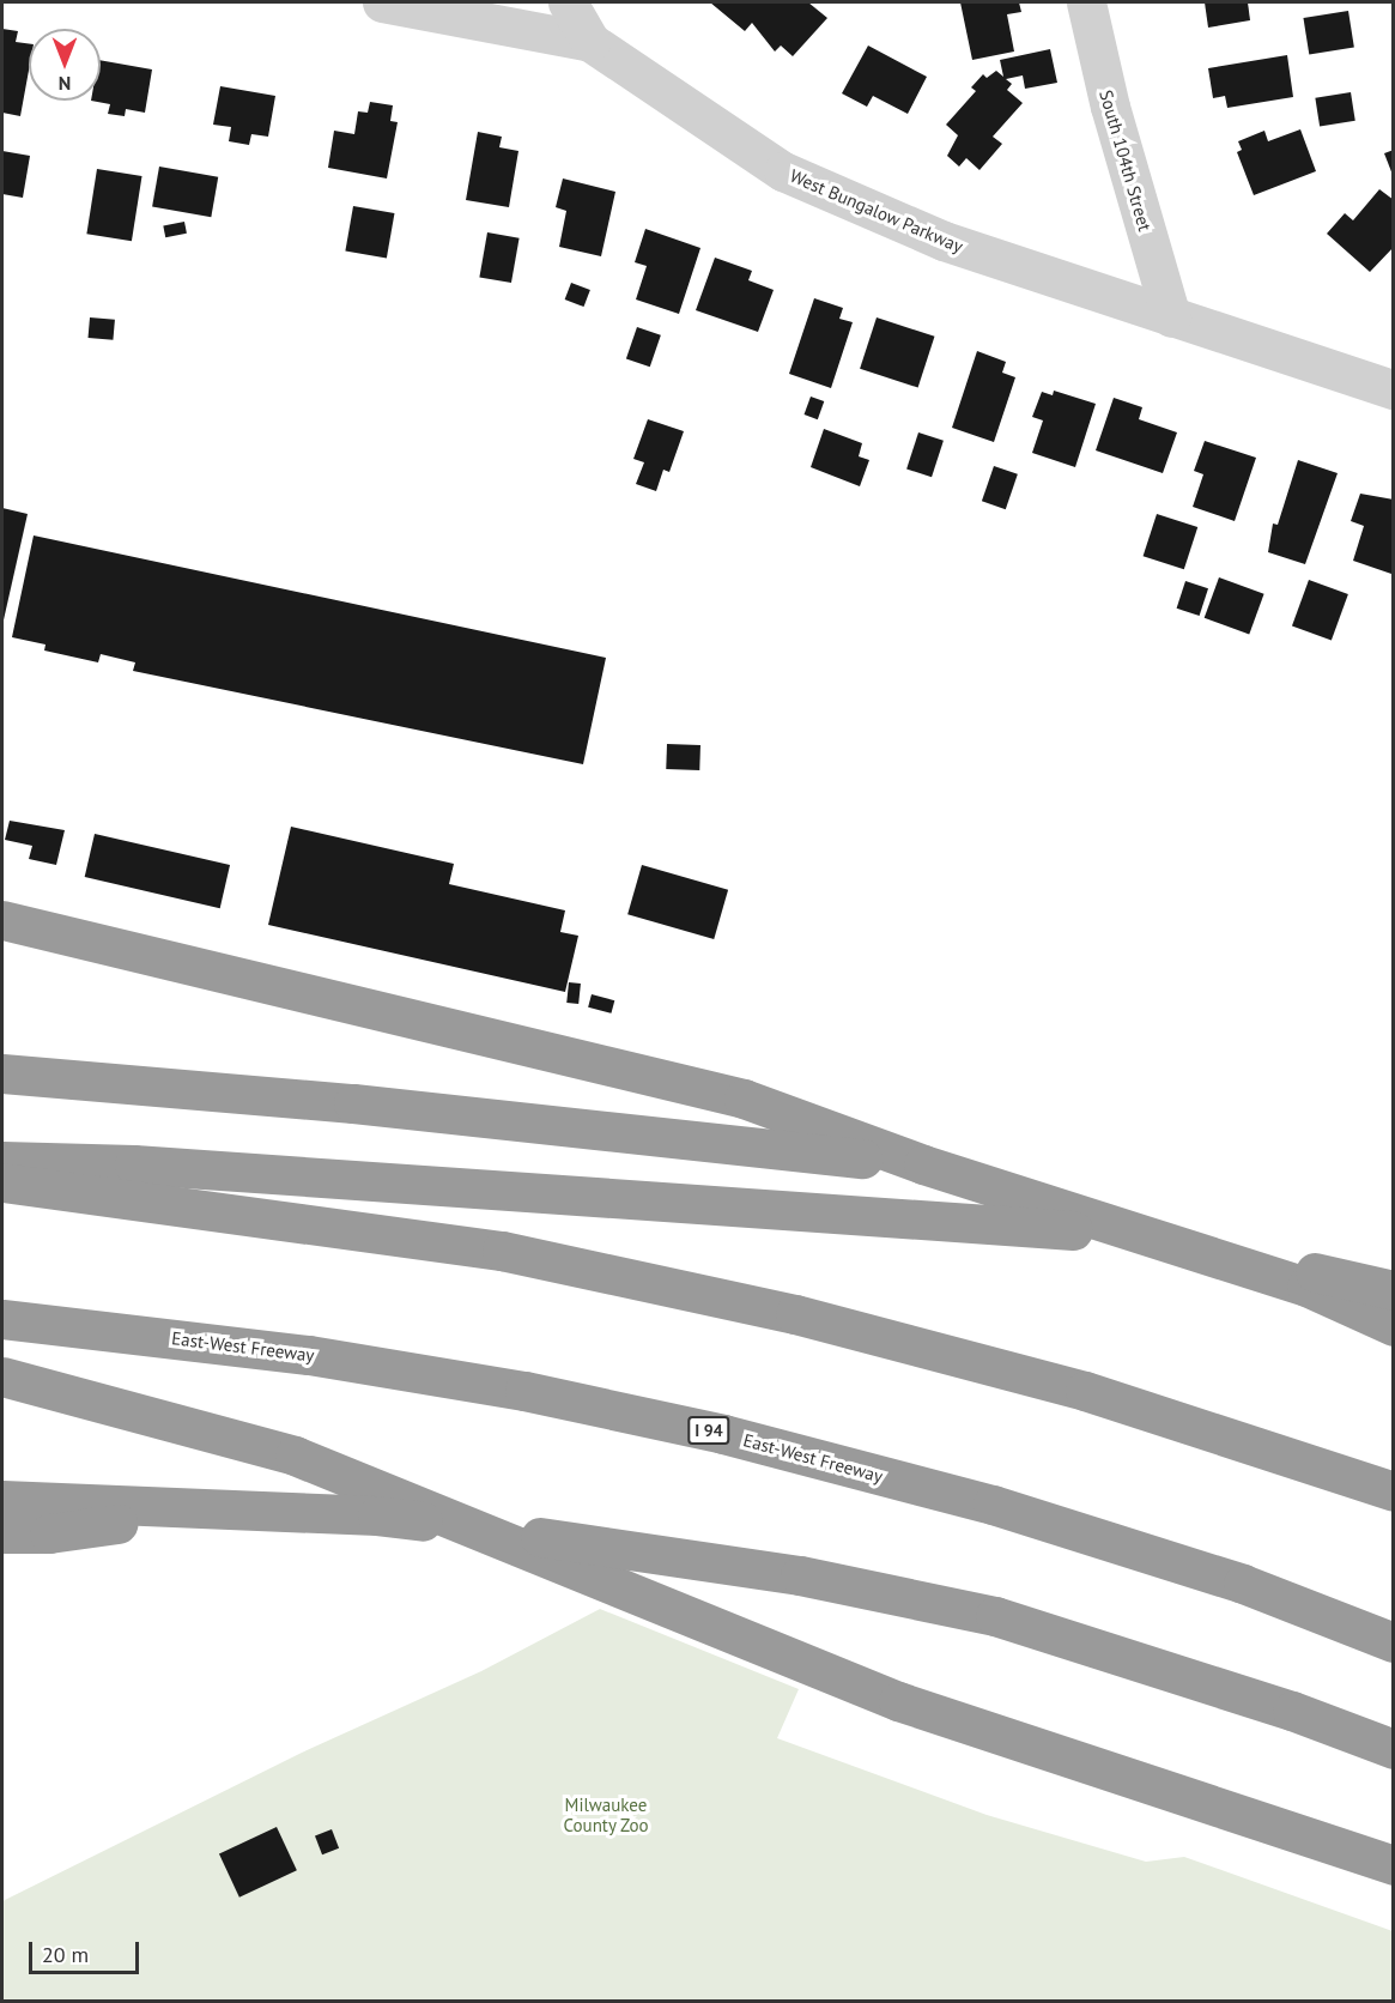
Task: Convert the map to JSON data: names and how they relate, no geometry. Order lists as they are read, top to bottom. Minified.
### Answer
{"streets":{"highway":["East-West Freeway","I 94"],"street":["South 104th Street","West Bungalow Parkway"]},"crossings":[["South 104th Street","West Bungalow Parkway"]],"parks":["Milwaukee County Zoo"],"scale_bar":"20 m","north":"bottom"}
